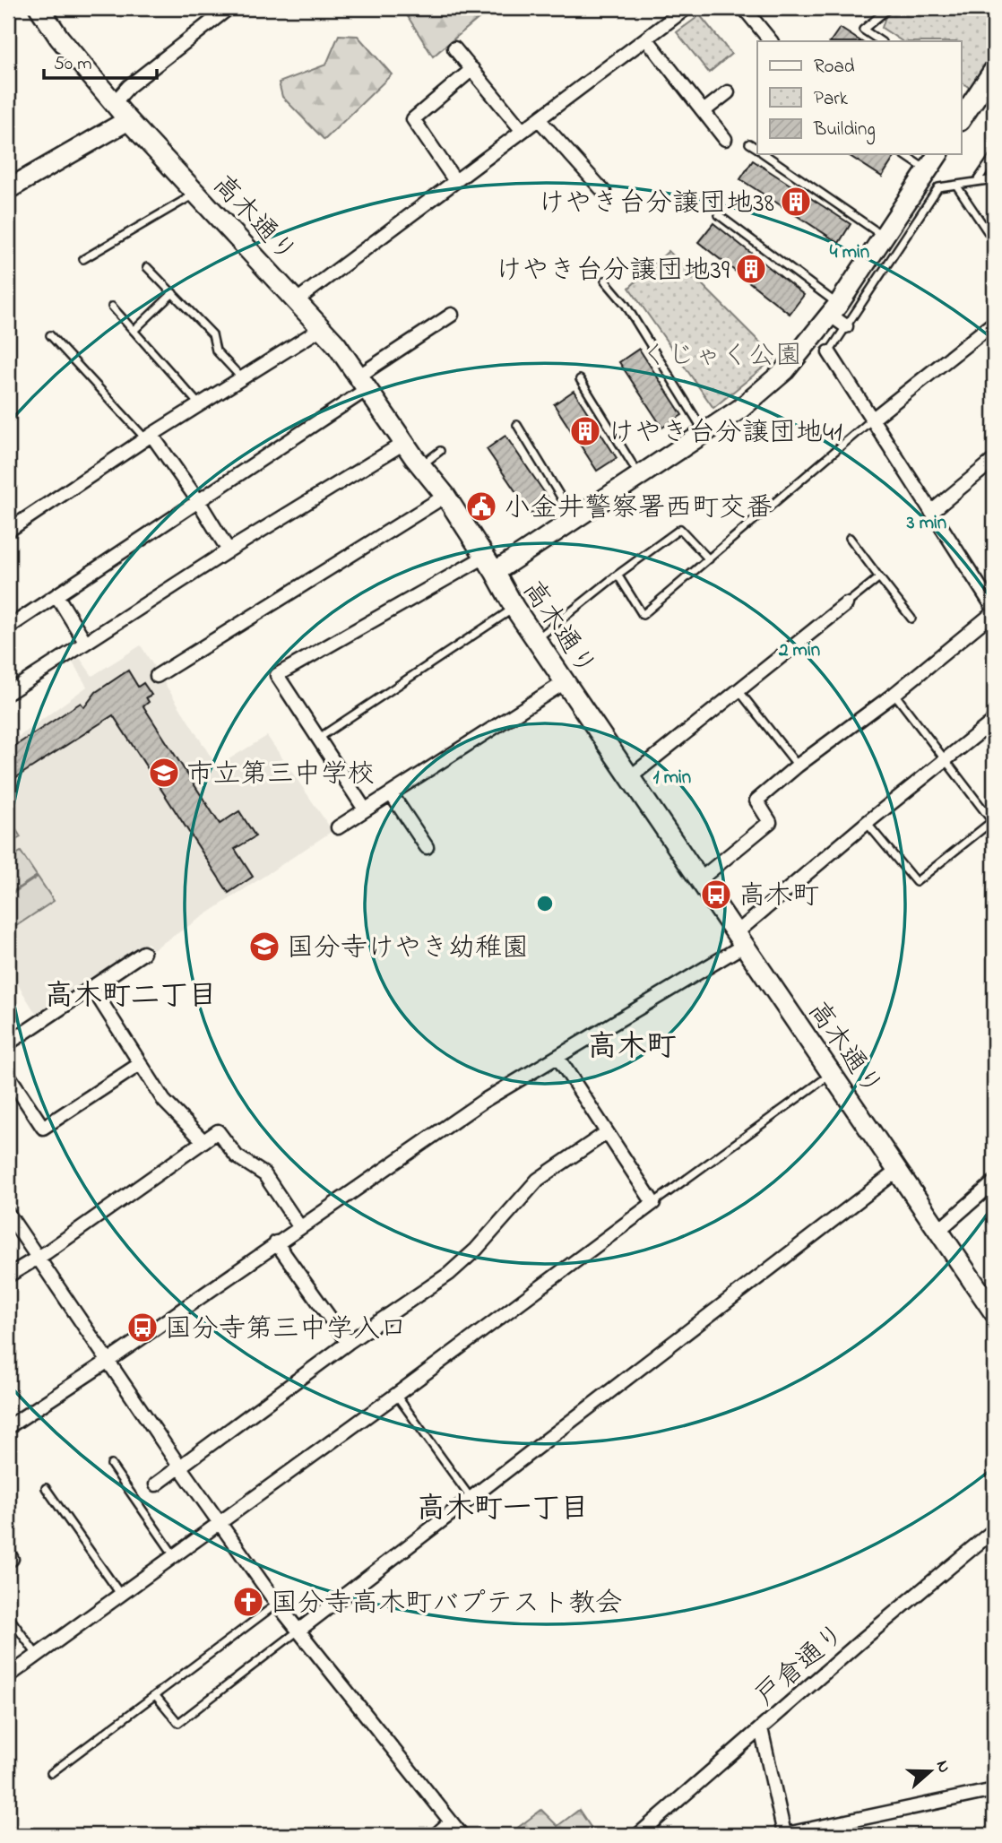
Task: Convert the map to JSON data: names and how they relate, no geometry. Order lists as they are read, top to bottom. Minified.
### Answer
{"streets":{"street":["高木通り","戸倉通り"]},"districts":["高木町二丁目","高木町","高木町一丁目"],"parks":["くじゃく公園"],"places":{"building":["けやき台分譲団地38","けやき台分譲団地39","けやき台分譲団地41"],"public building":["小金井警察署西町交番"],"school or university":["市立第三中学校","国分寺けやき幼稚園"],"bus stop":["高木町","国分寺第三中学入口"],"church":["国分寺高木町バプテスト教会"]},"legend":["Road","Park","Building"],"scale_bar":"50 m","north":"right","rings":["4 min","3 min","2 min","1 min"]}
